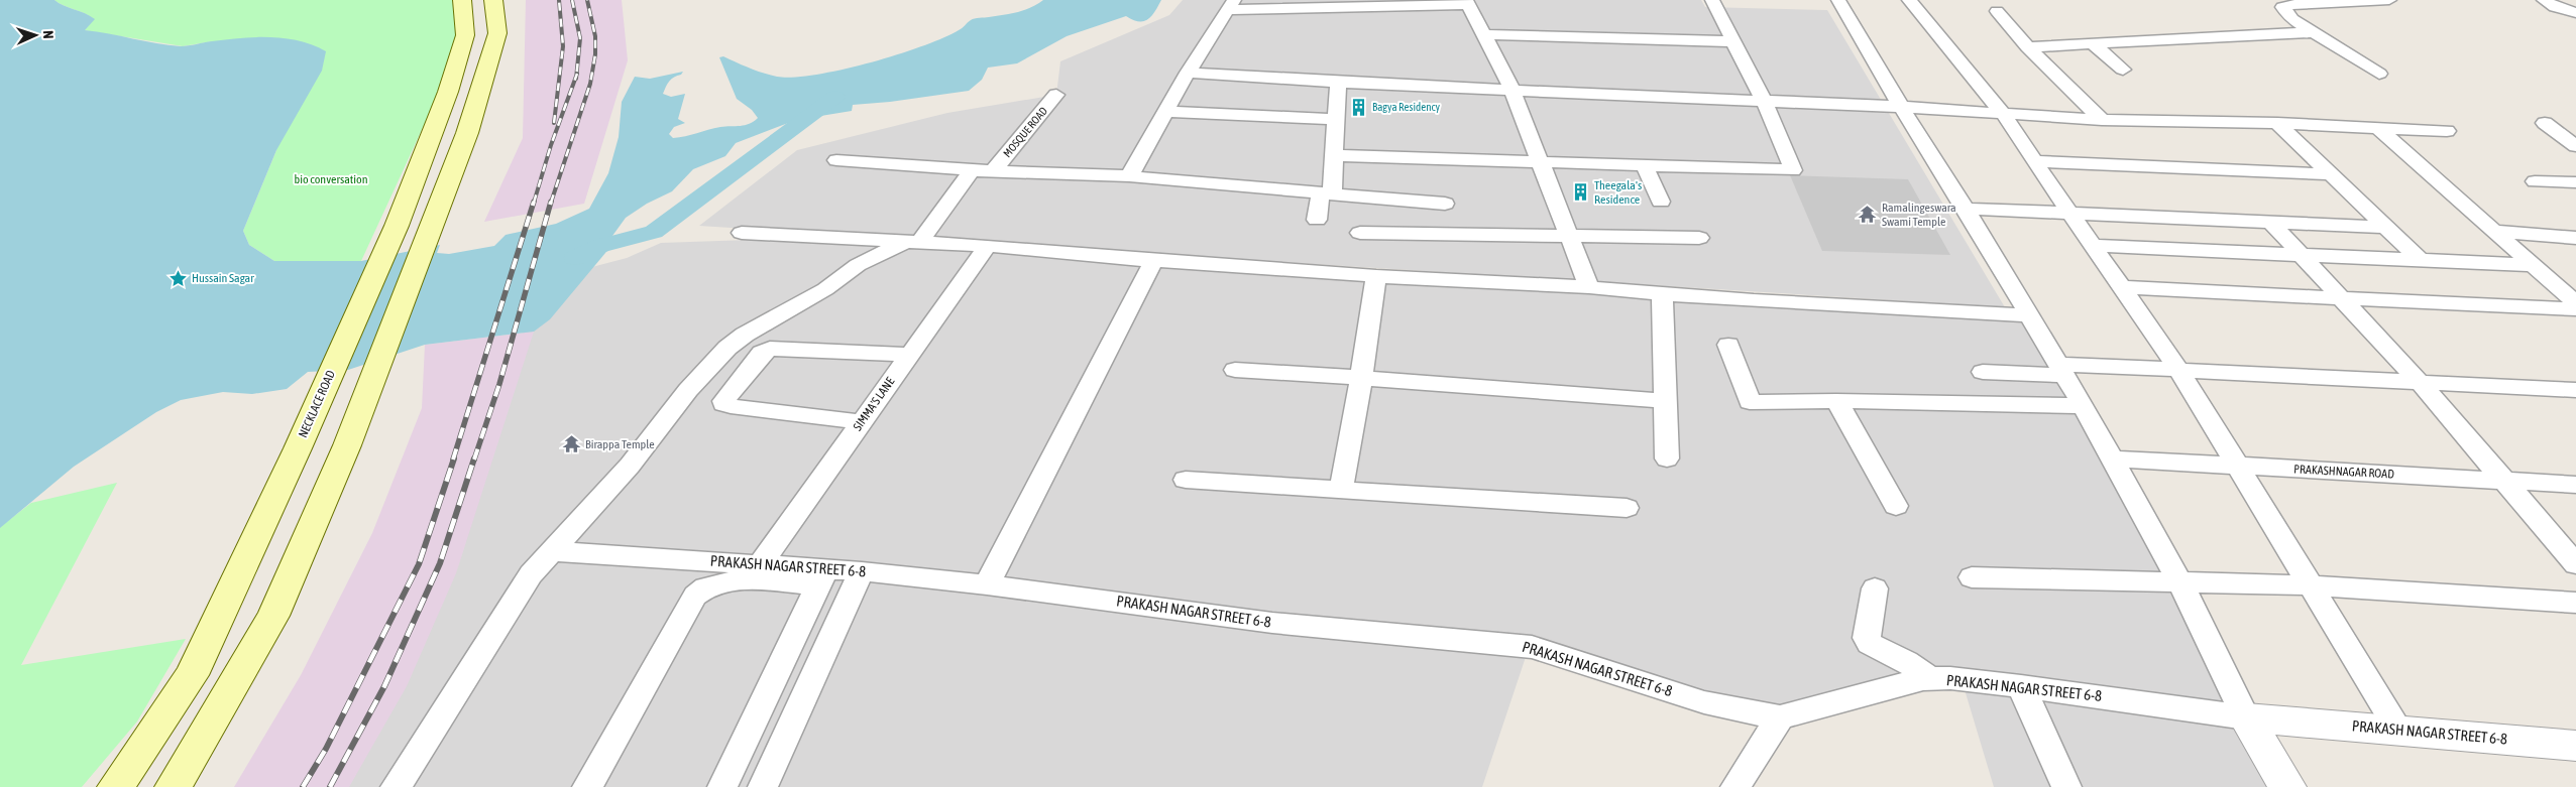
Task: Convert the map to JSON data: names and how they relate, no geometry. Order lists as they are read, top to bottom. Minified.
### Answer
{"streets":{"main road":["NECKLACE ROAD"],"street":["MOSQUE ROAD","SIMMA'S LANE","PRAKASHNAGAR ROAD","PRAKASH NAGAR STREET 6-8"]},"crossings":[["SIMMA'S LANE","PRAKASH NAGAR STREET 6-8"]],"parks":["bio conversation"],"places":{"building":["Bagya Residency","Theegala's Residence"],"temple":["Ramalingeswara Swami Temple","Birappa Temple"],"place":["Hussain Sagar"]},"north":"right"}
